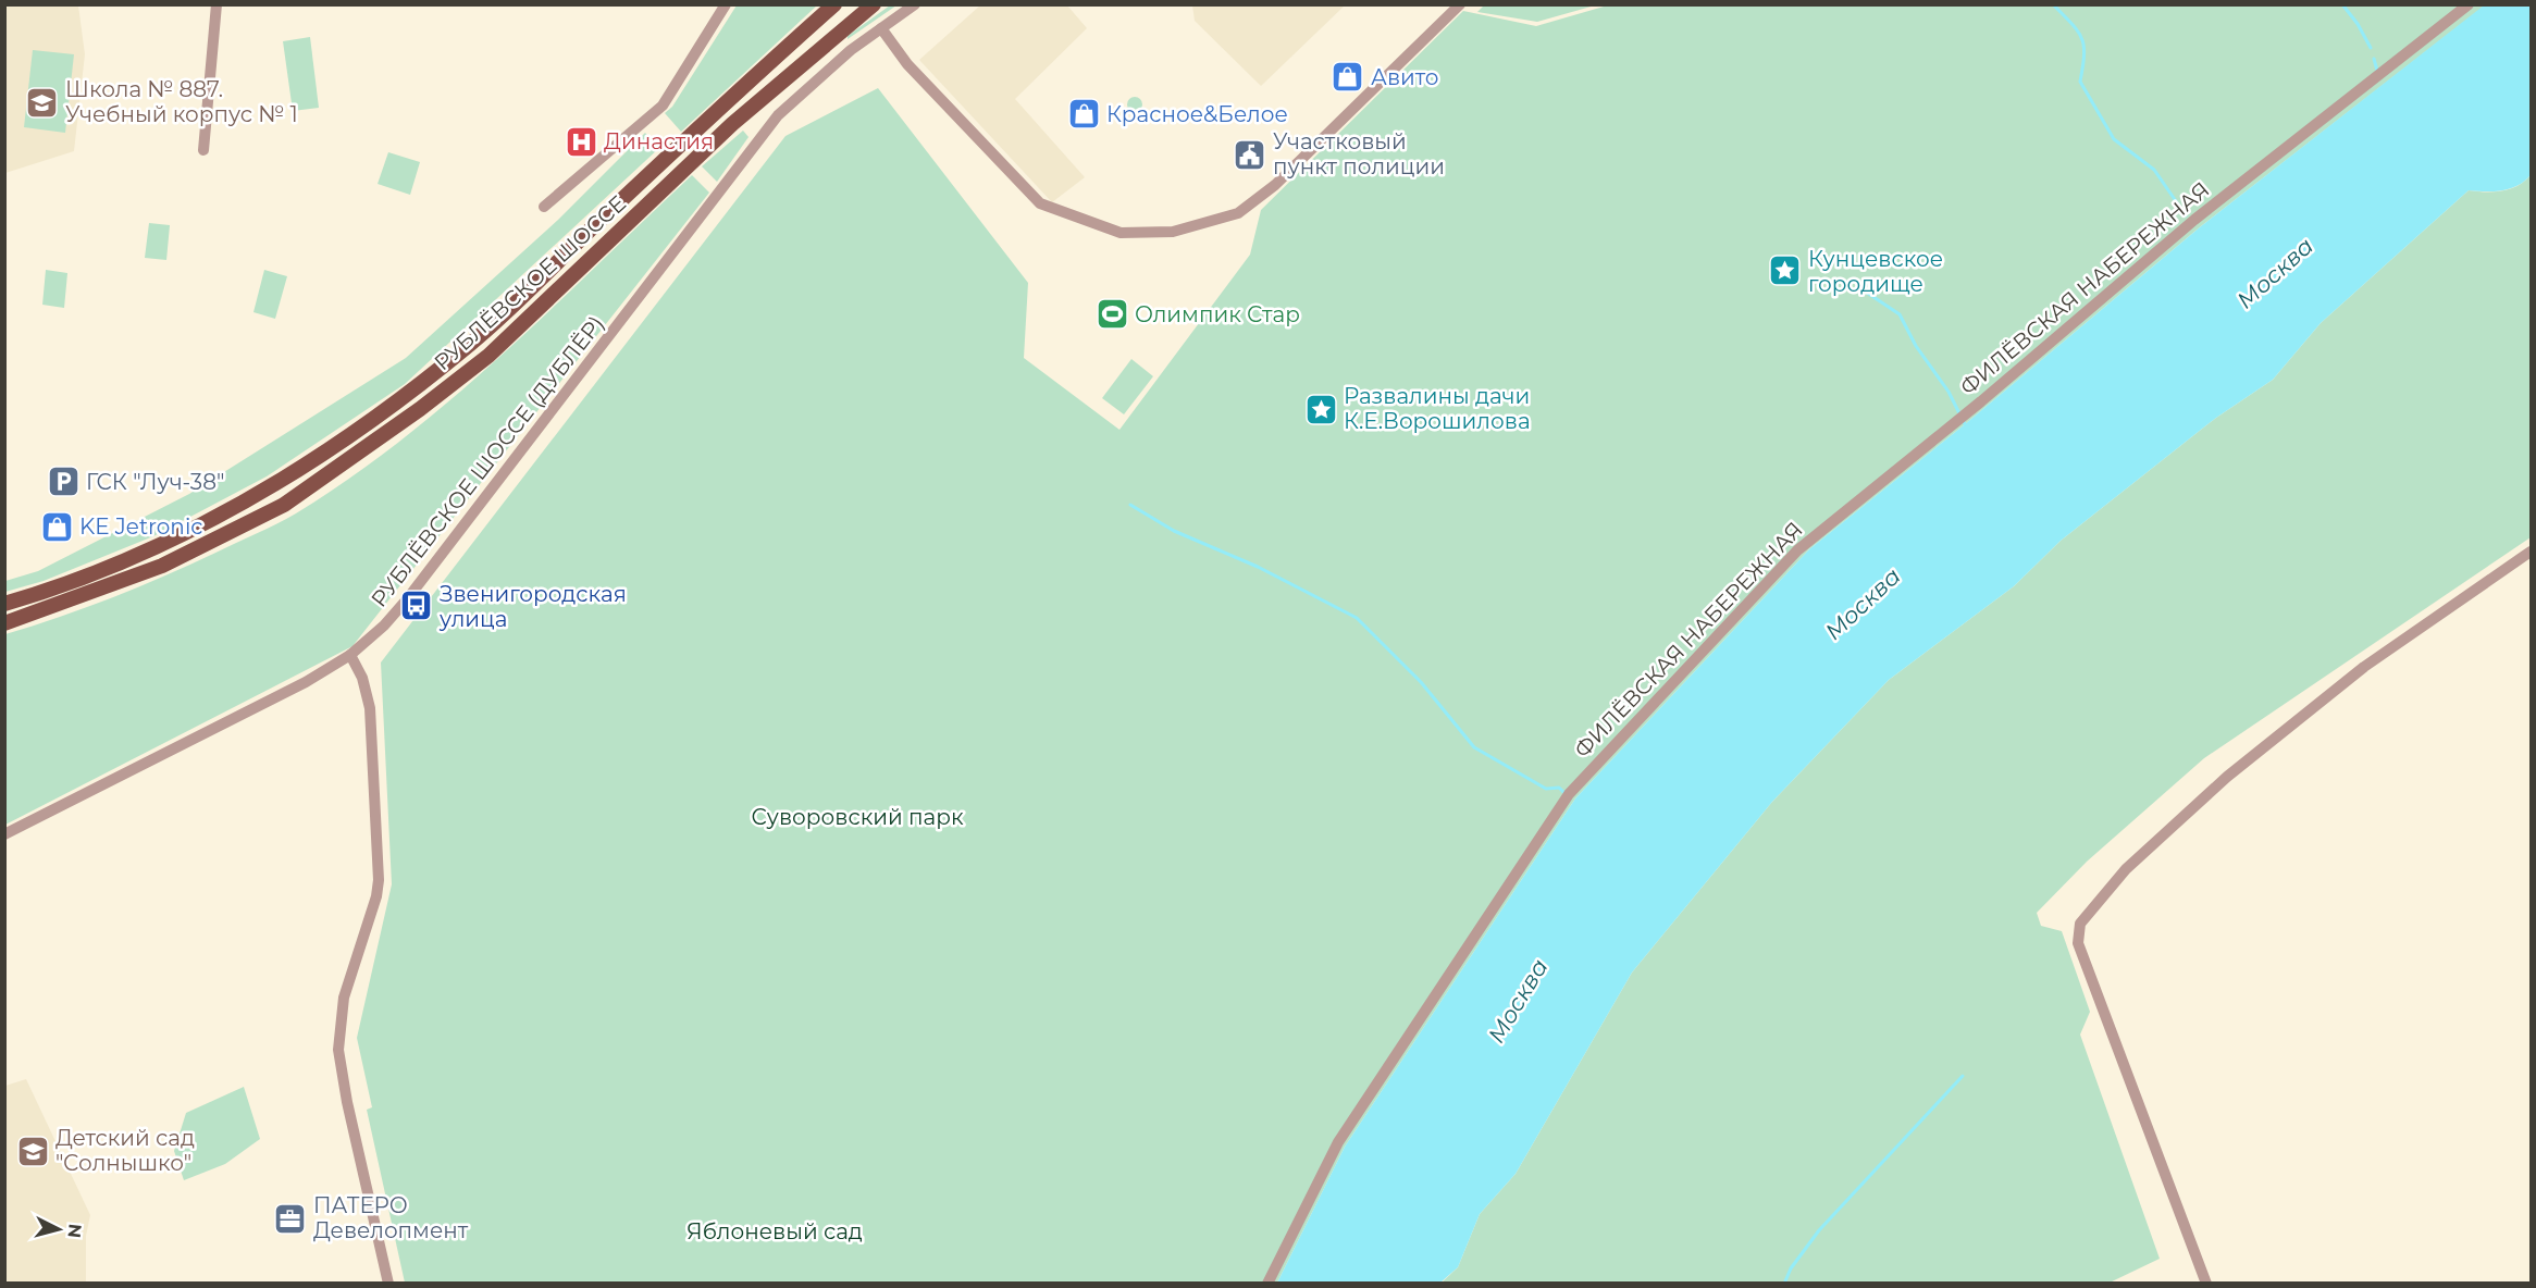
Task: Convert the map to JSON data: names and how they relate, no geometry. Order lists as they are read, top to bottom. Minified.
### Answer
{"streets":{"main road":["РУБЛЁВСКОЕ ШОССЕ"],"street":["ФИЛЁВСКАЯ НАБЕРЕЖНАЯ","РУБЛЁВСКОЕ ШОССЕ (ДУБЛЁР)"]},"water":["Москва"],"parks":["Суворовский парк","Яблоневый сад"],"places":{"shop":["Авито","Красное&Белое","KE Jetronic"],"school or university":["Школа № 887. Учебный корпус № 1","Детский сад \"Солнышко\""],"hospital":["Династия"],"public building":["Участковый пункт полиции"],"place":["Кунцевское городище","Развалины дачи К.Е.Ворошилова"],"sports":["Олимпик Стар"],"parking":["ГСК \"Луч-38\""],"bus stop":["Звенигородская улица"],"office":["ПАТЕРО Девелопмент"]},"north":"right"}
